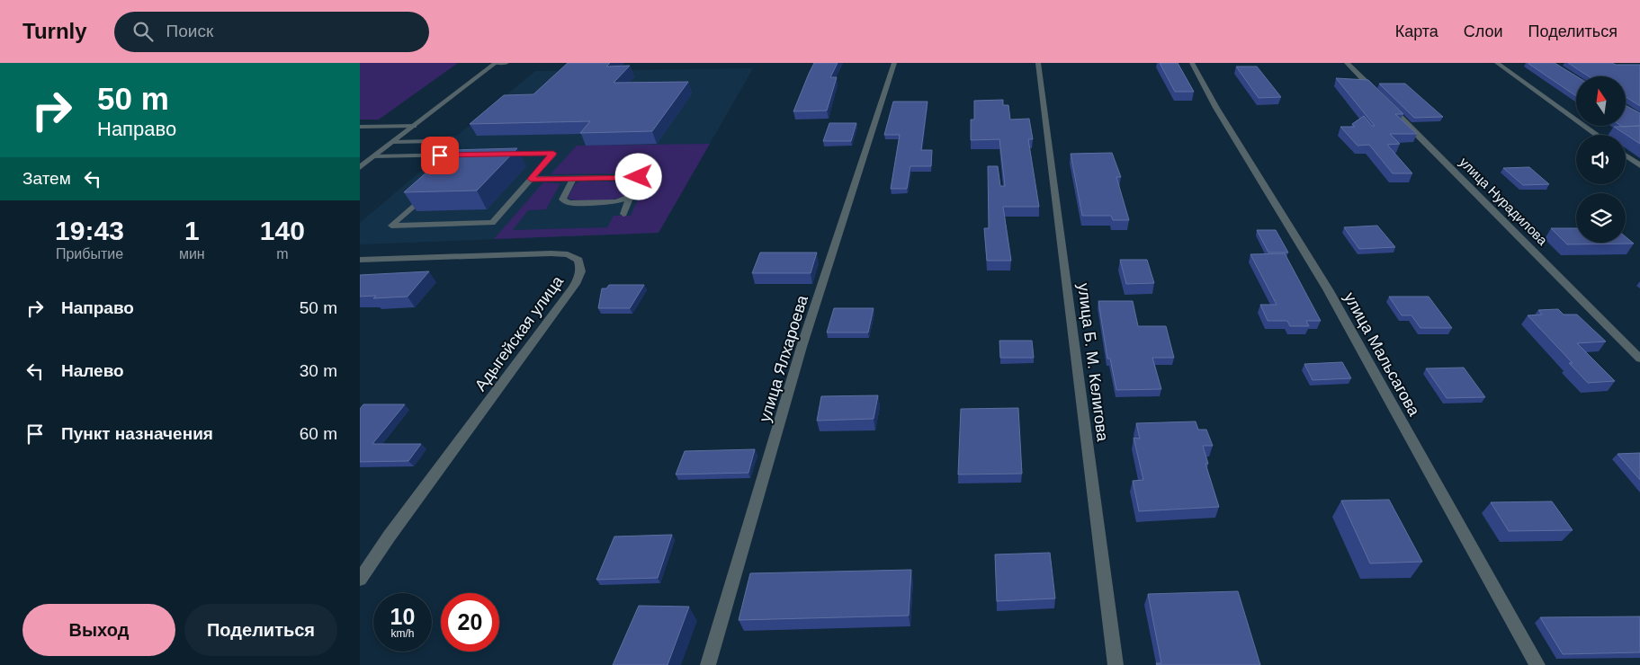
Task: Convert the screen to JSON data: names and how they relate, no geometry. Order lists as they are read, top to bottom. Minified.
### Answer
{"streets":{"street":["улица Нурадилова","Адыгейская улица","улица Мальсагова","улица Ялхароева","улица Б. М. Келигова"]},"north":"top","page":{"header":"Turnly","search":"Поиск","nav":["Карта","Слои","Поделиться"],"turn":["50 m","Направо"],"then":"Затем","eta":["19:43","Прибытие","1","мин","140","m"],"list":[{"name":"Направо","value":"50 m"},{"name":"Налево","value":"30 m"},{"name":"Пункт назначения","value":"60 m"}],"speed":"10 km/h","limit":"20","buttons":["Выход","Поделиться"]}}
